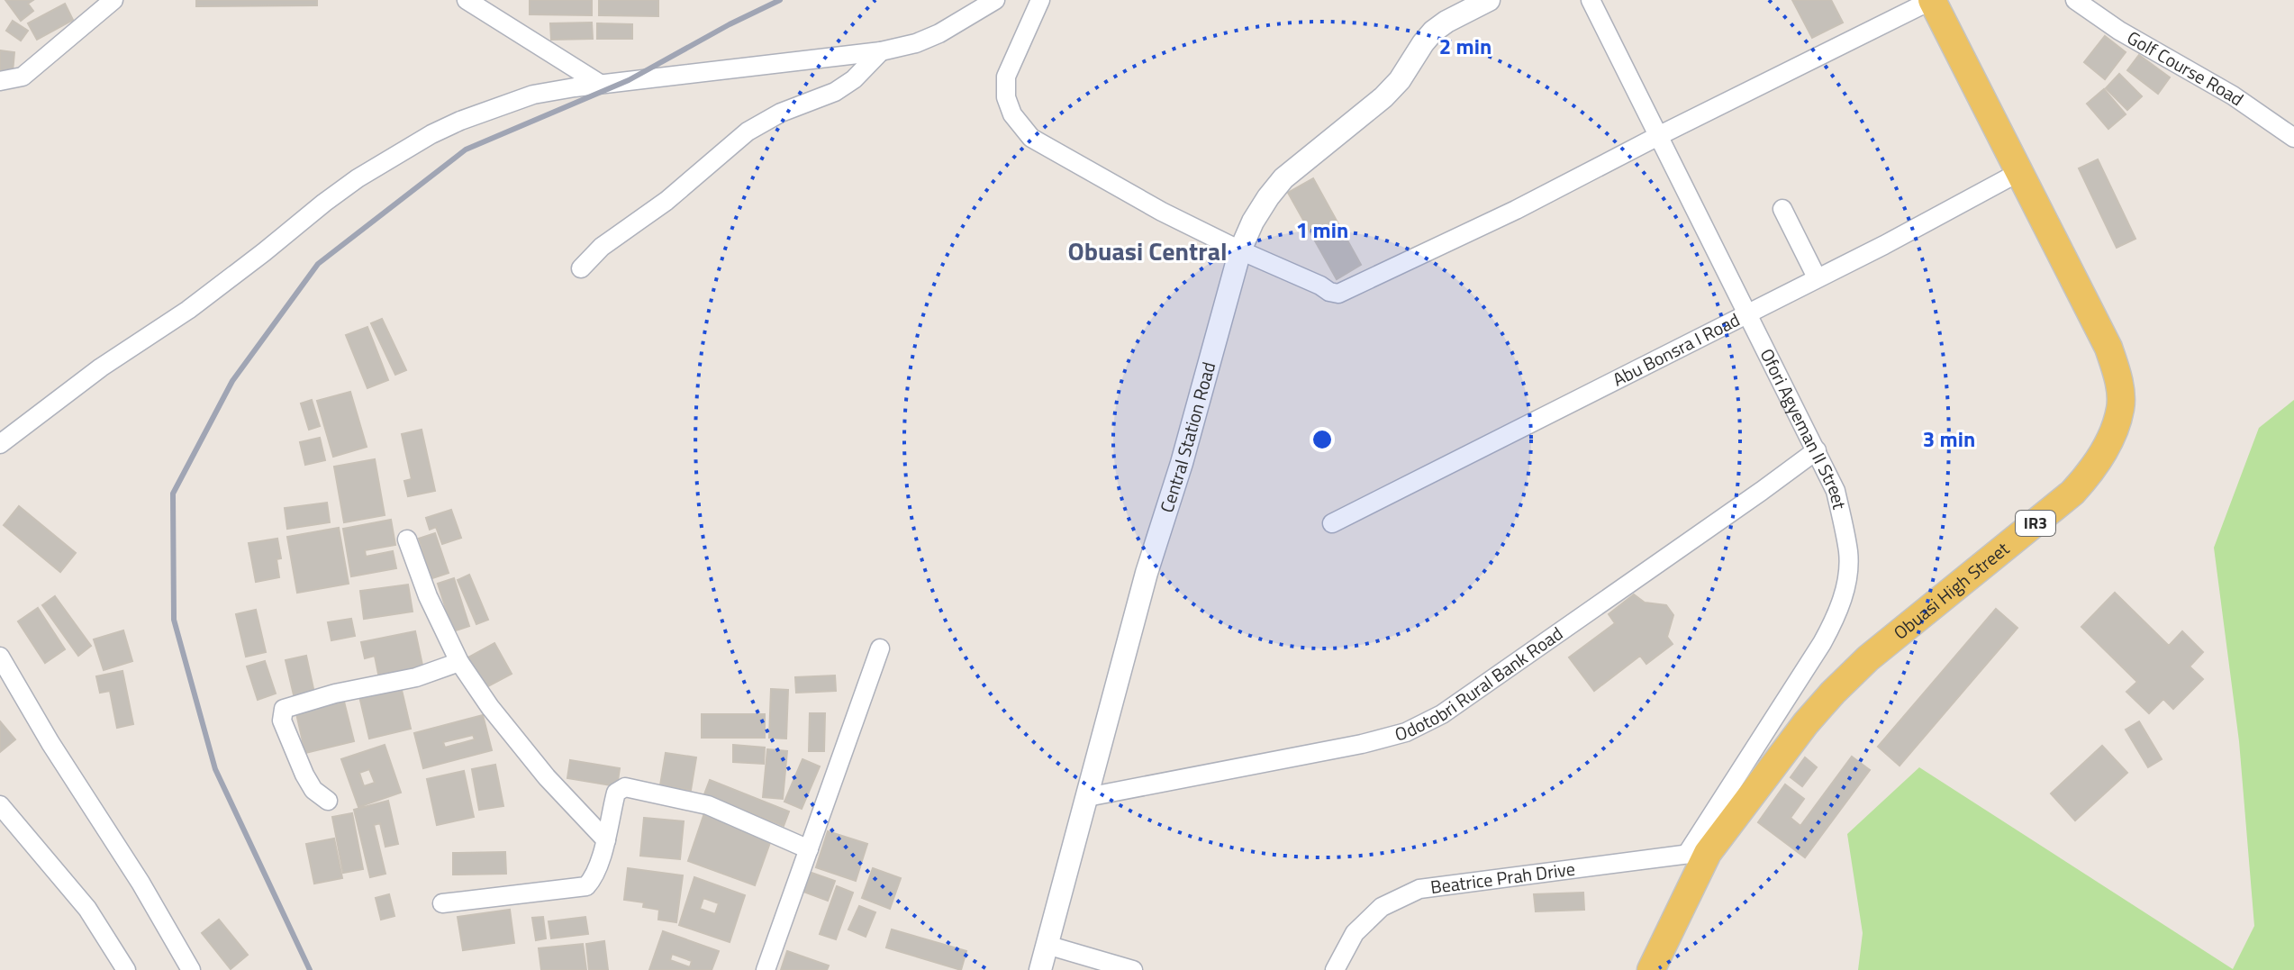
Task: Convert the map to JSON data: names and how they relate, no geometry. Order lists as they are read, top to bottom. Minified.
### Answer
{"streets":{"main road":["IR3","Obuasi High Street"],"street":["Golf Course Road","Abu Bonsra I Road","Ofori Agyeman II Street","Central Station Road","Odotobri Rural Bank Road","Beatrice Prah Drive"]},"crossings":[["Abu Bonsra I Road","Ofori Agyeman II Street"],["Abu Bonsra I Road","Obuasi High Street"],["Ofori Agyeman II Street","Obuasi High Street"],["Ofori Agyeman II Street","Odotobri Rural Bank Road"],["Ofori Agyeman II Street","Beatrice Prah Drive"],["Central Station Road","Odotobri Rural Bank Road"],["Obuasi High Street","Beatrice Prah Drive"]],"districts":["Obuasi Central"],"rings":["2 min","1 min","3 min"]}
